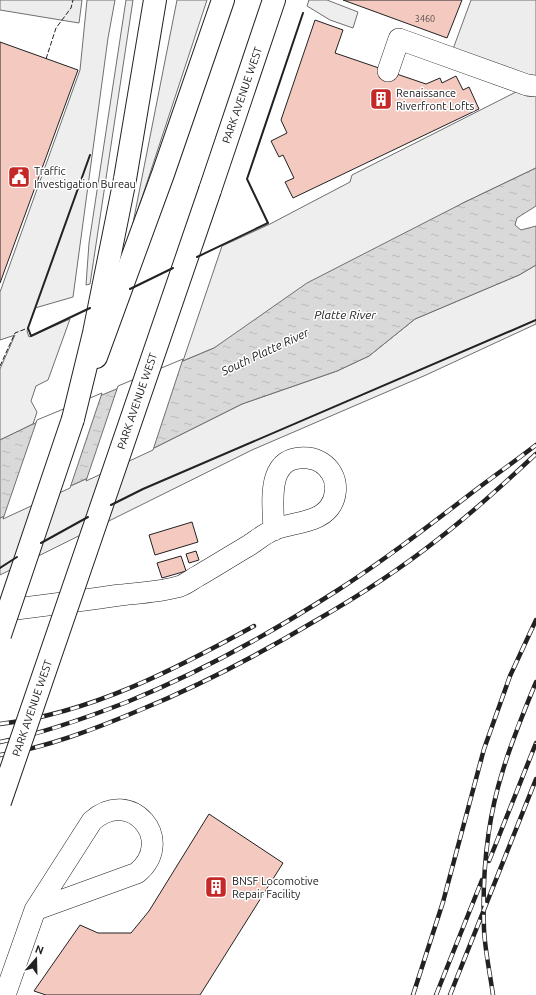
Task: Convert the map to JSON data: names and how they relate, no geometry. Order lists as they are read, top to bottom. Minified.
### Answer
{"streets":{"main road":["PARK AVENUE WEST"]},"water":["Platte River","South Platte River"],"places":{"building":["Renaissance Riverfront Lofts","BNSF Locomotive Repair Facility"],"public building":["Traffic Investigation Bureau"]},"house_numbers":["3460"],"north":"top"}
